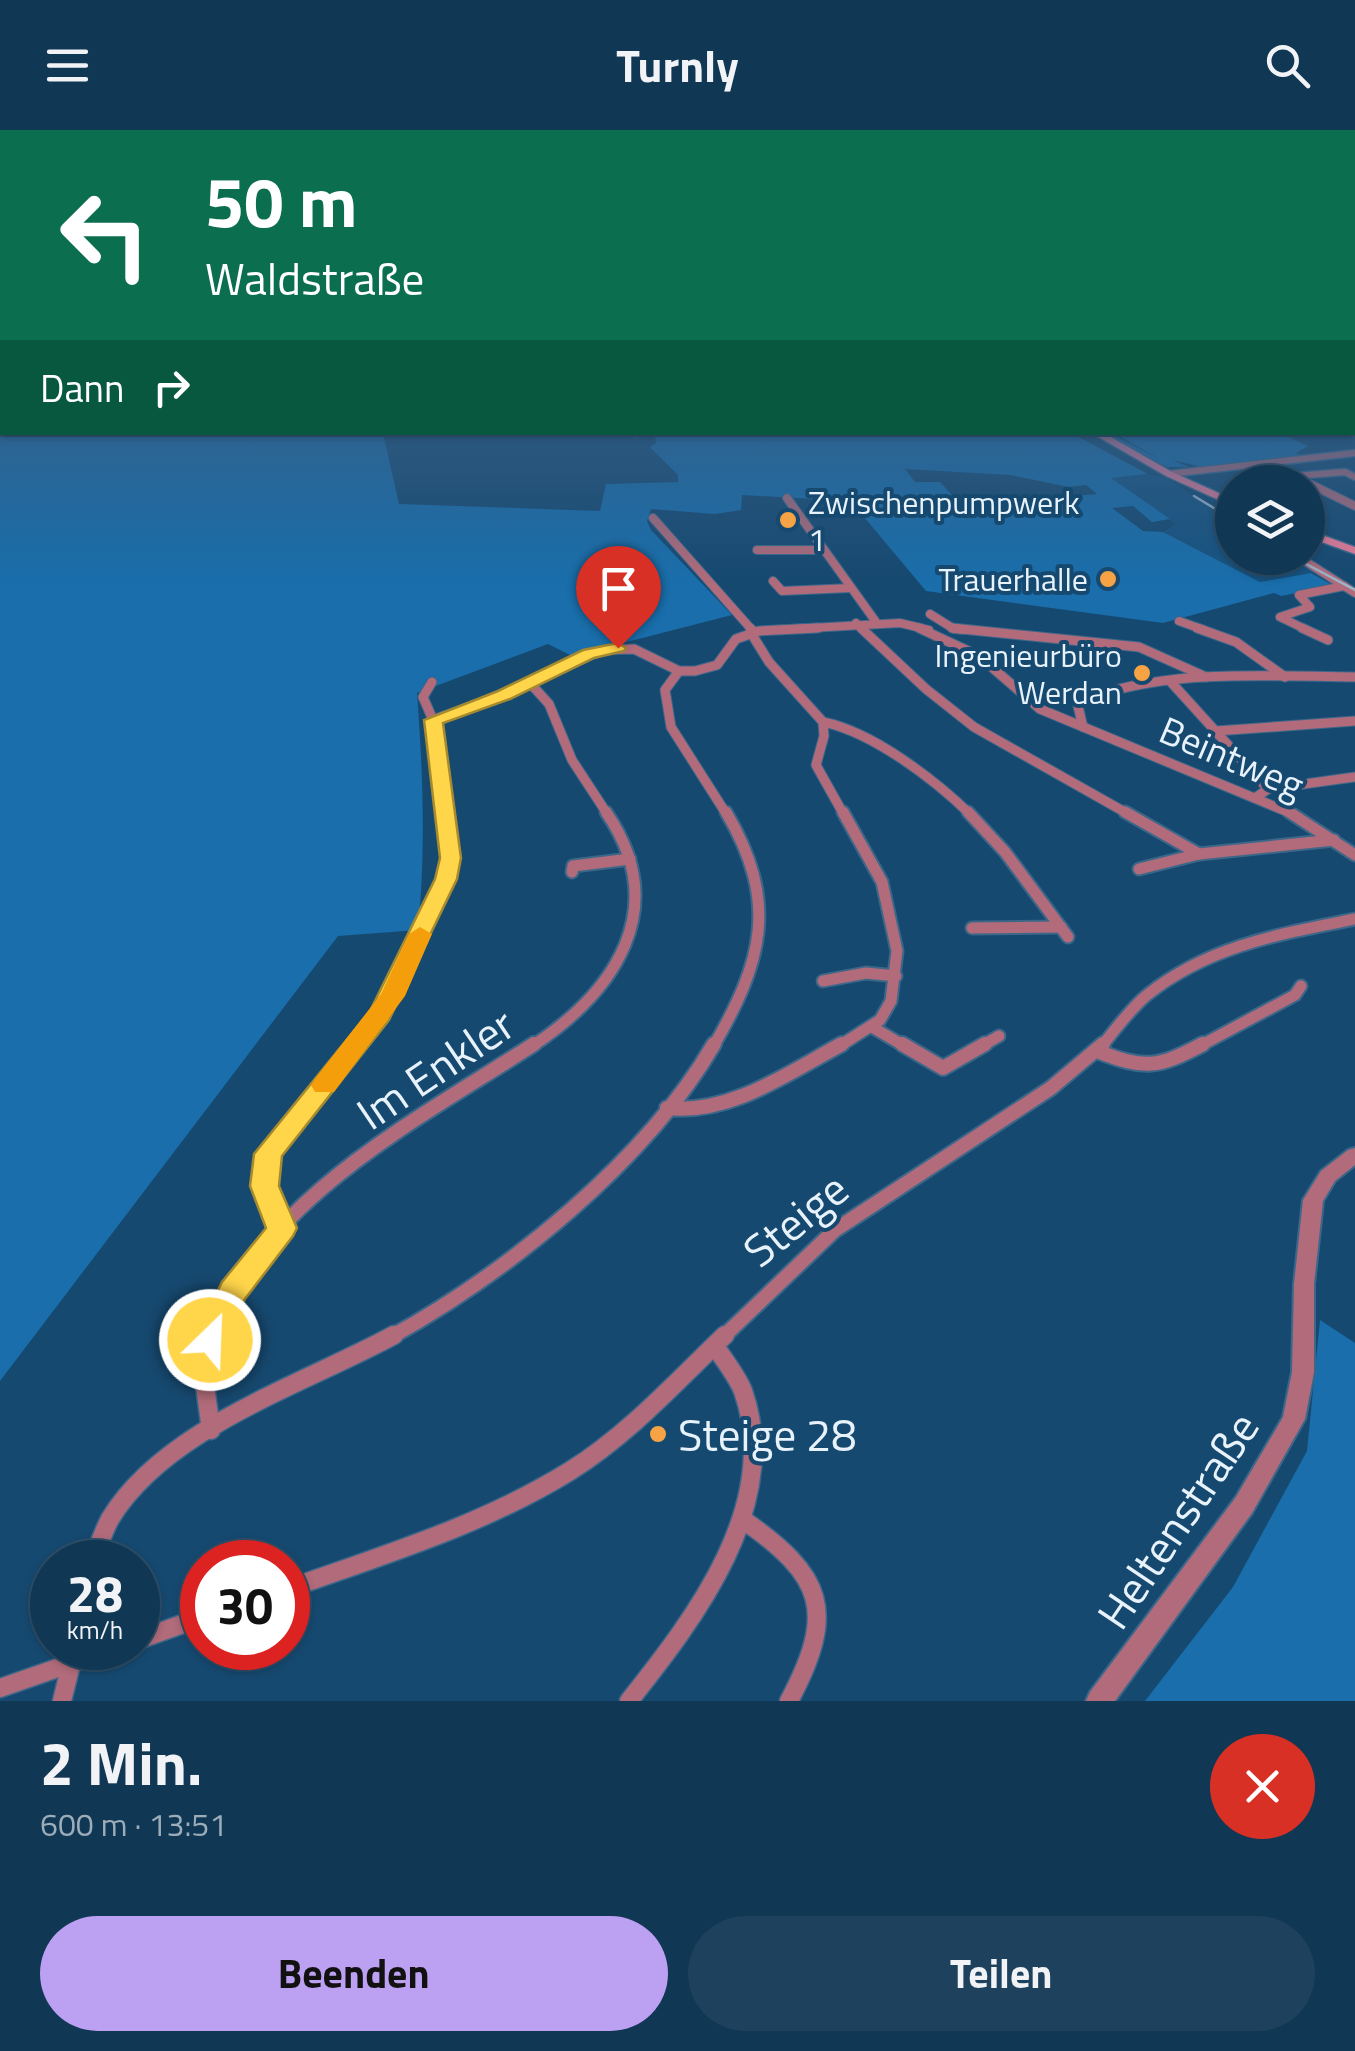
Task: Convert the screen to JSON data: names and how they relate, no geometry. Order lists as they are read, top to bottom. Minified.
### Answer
{"streets":{"street":["Beintweg","Im Enkler","Steige","Heltenstraße"]},"places":["Zwischenpumpwerk 1","Trauerhalle","Ingenieurbüro Werdan","Steige 28"],"page":{"header":"Turnly","turn":["50 m","Waldstraße"],"then":"Dann","speed":"28 km/h","limit":"30","heading":["2 Min.","600 m · 13:51"],"buttons":["Beenden","Teilen"]}}
